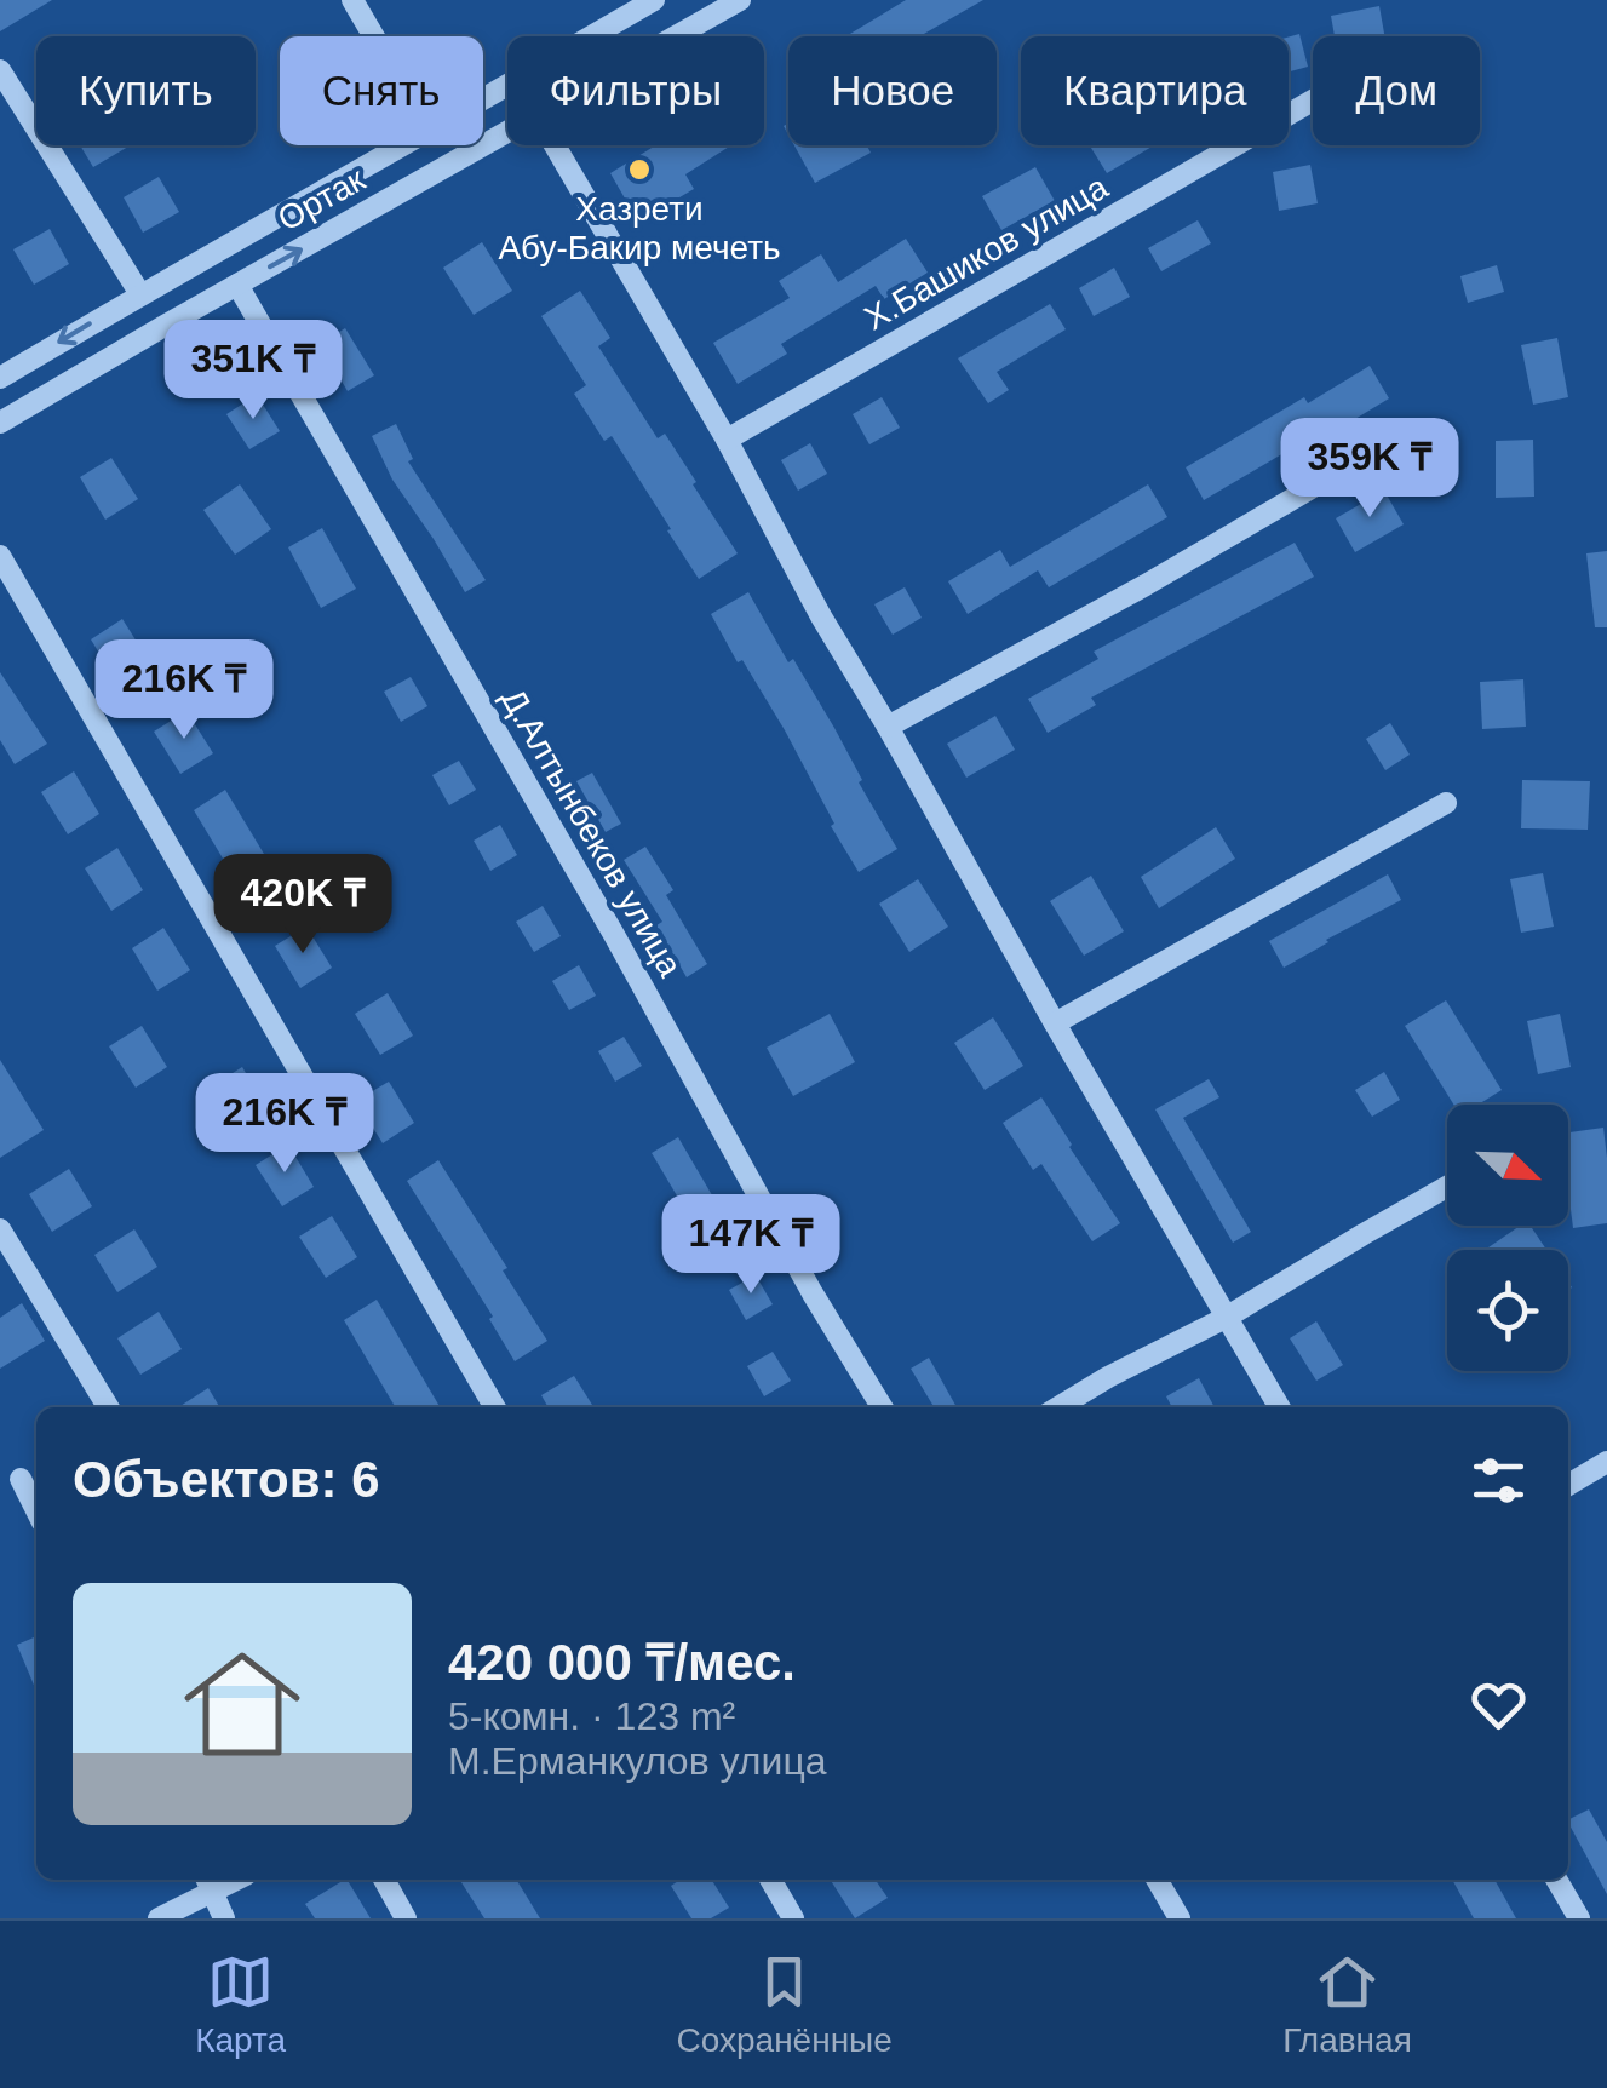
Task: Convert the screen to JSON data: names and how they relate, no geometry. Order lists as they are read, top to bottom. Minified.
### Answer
{"streets":{"street":["Ортак","Х.Башиков улица","Д.Алтынбеков улица"]},"crossings":[["Ортак","Д.Алтынбеков улица"]],"places":["Хазрети Абу-Бакир мечеть"],"north":"bottom right","page":{"chip":["Купить","Снять","Фильтры","Новое","Квартира","Дом"],"price":["351K ₸","359K ₸","216K ₸","420K ₸","216K ₸","147K ₸"],"heading":"Объектов: 6","list":[{"name":"420 000 ₸/мес.","note":"5-комн. · 123 m² · М.Ерманкулов улица"}],"tabs":["Карта","Сохранённые","Главная"]}}
